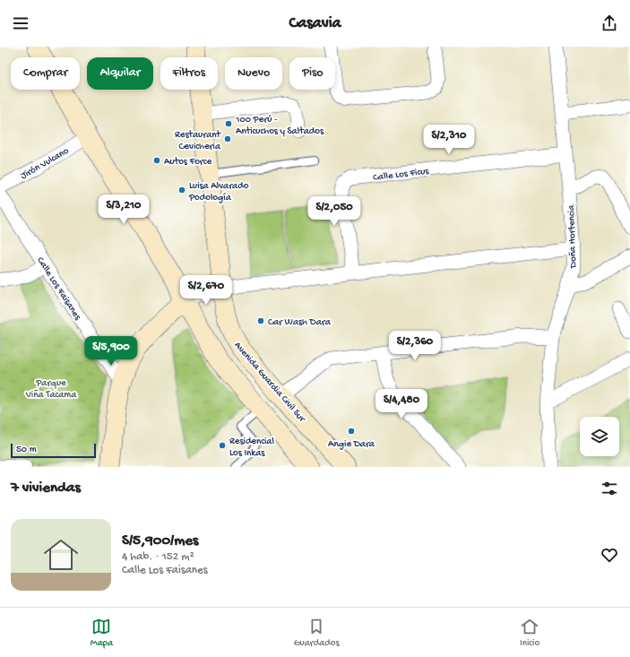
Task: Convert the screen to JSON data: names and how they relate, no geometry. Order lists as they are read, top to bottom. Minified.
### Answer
{"streets":{"main road":["Avenida Guardia Civil Sur"],"street":["Jirón Vulcano","Calle Los Ficus","Doña Hortencia","Calle Los Faisanes"]},"crossings":[["Calle Los Ficus","Doña Hortencia"]],"parks":["Parque Viña Tacama"],"places":["100 Perú - Anticuchos y Saltados","Restaurant Cevicheria","Autos Force","Luisa Alvarado Podología","Car Wash Dara","Angie Dara","Residencial Los Inkas"],"scale_bar":"50 m","page":{"header":"Casavia","chip":["Comprar","Alquilar","Filtros","Nuevo","Piso"],"price":["S/2,310","S/3,210","S/2,050","S/2,670","S/2,360","S/5,900","S/4,480"],"scale":"50 m","heading":"7 viviendas","list":[{"name":"S/5,900/mes","note":"4 hab. · 152 m² · Calle Los Faisanes"}],"tabs":["Mapa","Guardados","Inicio"]}}
